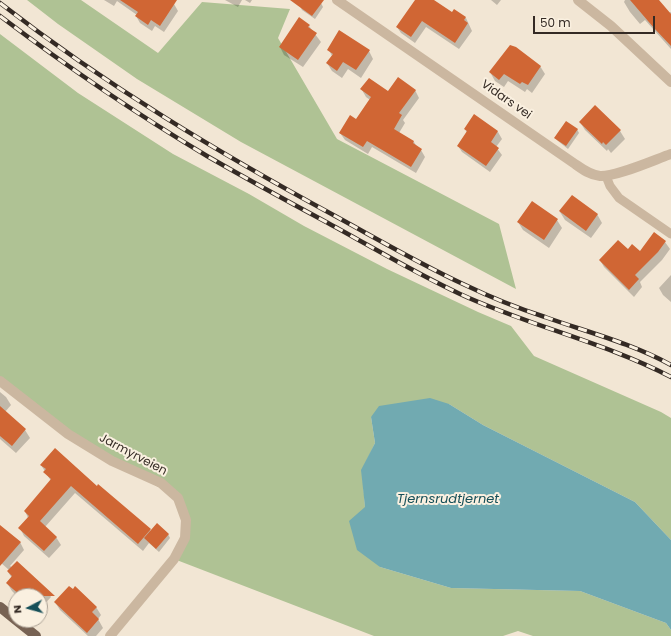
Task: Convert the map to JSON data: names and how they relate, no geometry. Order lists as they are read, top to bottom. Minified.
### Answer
{"streets":{"street":["Vidars vei","Jarmyrveien"]},"water":["Tjernsrudtjernet"],"scale_bar":"50 m","north":"left"}
